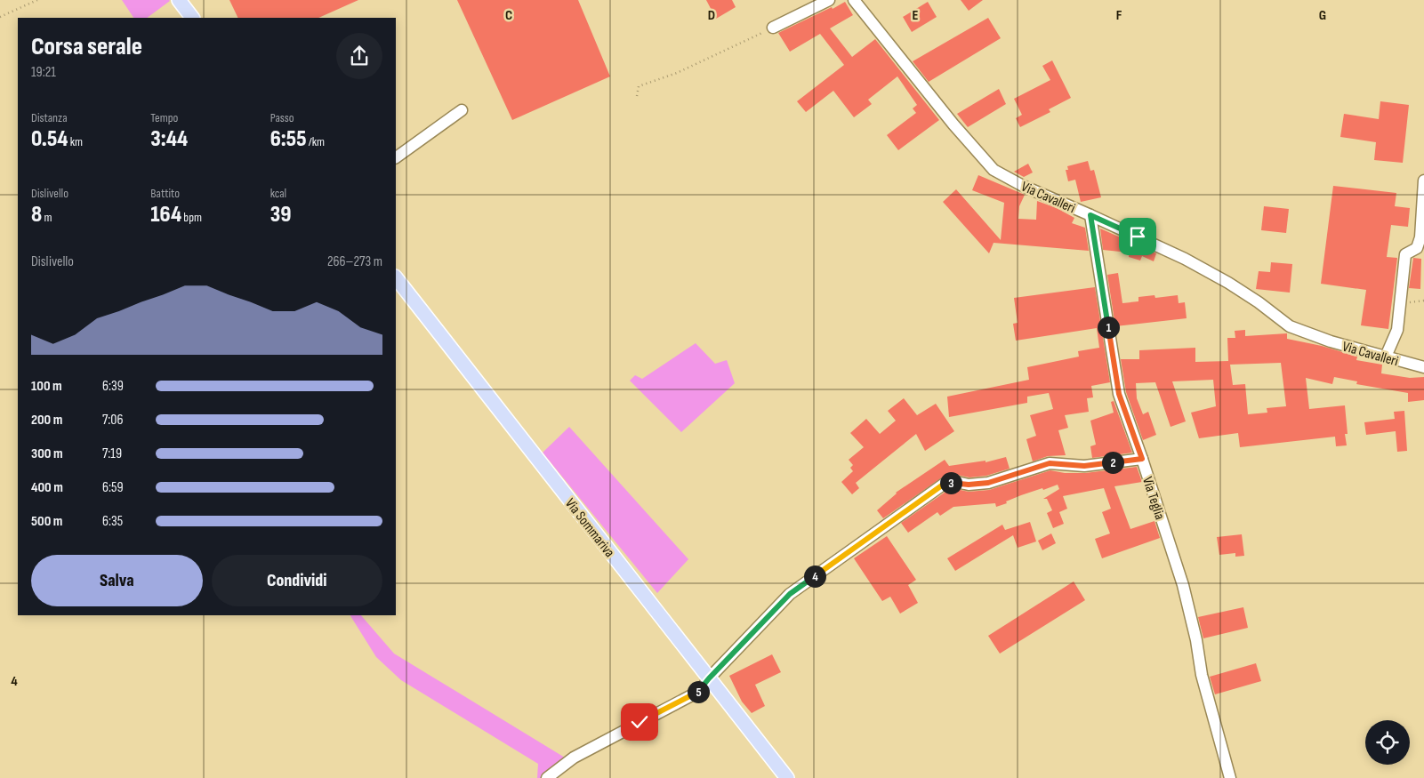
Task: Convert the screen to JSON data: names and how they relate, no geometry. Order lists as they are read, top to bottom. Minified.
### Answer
{"streets":{"main road":["Via Sommariva"],"street":["Via Cavalleri","Via Teglia"]},"crossings":[["Via Cavalleri","Via Teglia"]],"page":{"heading":["Corsa serale","19:21"],"stats":[["Distanza","0.54 km"],["Tempo","3:44"],["Passo","6:55 /km"],["Dislivello","8 m"],["Battito","164 bpm"],["kcal","39"]],"chart":["Dislivello","266–273 m"],"pins":["1","2","3","4","5"],"list":[{"name":"100 m","note":"6:39"},{"name":"200 m","note":"7:06"},{"name":"300 m","note":"7:19"},{"name":"400 m","note":"6:59"},{"name":"500 m","note":"6:35"}],"buttons":["Salva","Condividi"]},"grid":{"columns":["C","D","E","F","G"],"rows":["4"]}}
